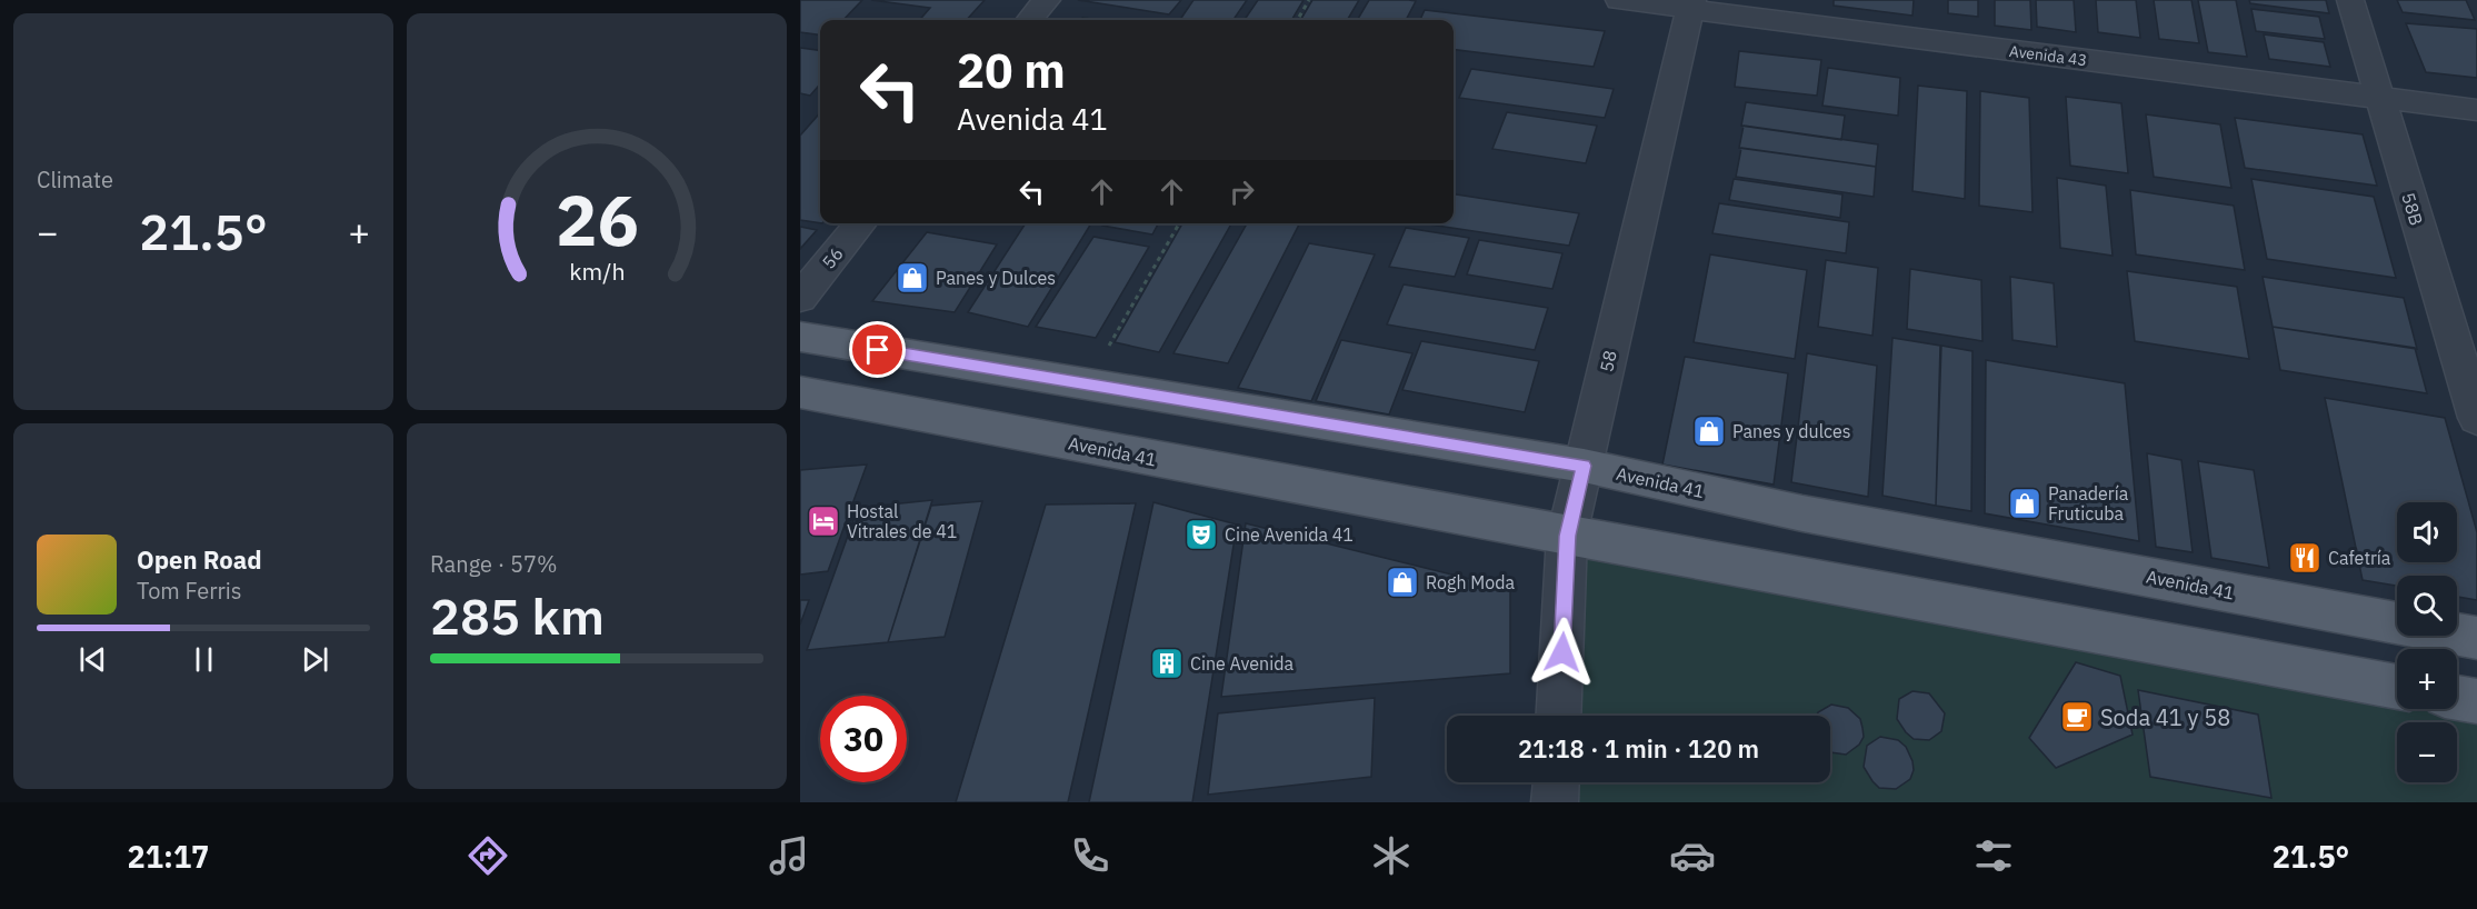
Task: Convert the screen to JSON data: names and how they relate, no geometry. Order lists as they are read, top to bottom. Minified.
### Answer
{"streets":{"main road":["Avenida 41"],"street":["Avenida 43","58B","56","58"]},"crossings":[["Avenida 43","58B"],["Avenida 43","58"],["58","Avenida 41"]],"places":{"shop":["Panes y Dulces","Panes y dulces","Panadería Fruticuba","Rogh Moda"],"hotel":["Hostal Vitrales de 41"],"theatre":["Cine Avenida 41"],"restaurant":["Cafetría"],"building":["Cine Avenida"],"cafe":["Soda 41 y 58"]},"page":{"tile":["Climate",["Range · 57%","285 km"]],"turn":["20 m","Avenida 41"],"heat":["−","21.5°","+"],"map_buttons":["+","−"],"song":["Open Road","Tom Ferris"],"limit":"30","trip":"21:18 · 1 min · 120 m","tabs":["21:17","21.5°"],"gauge":["26","km/h"]}}
